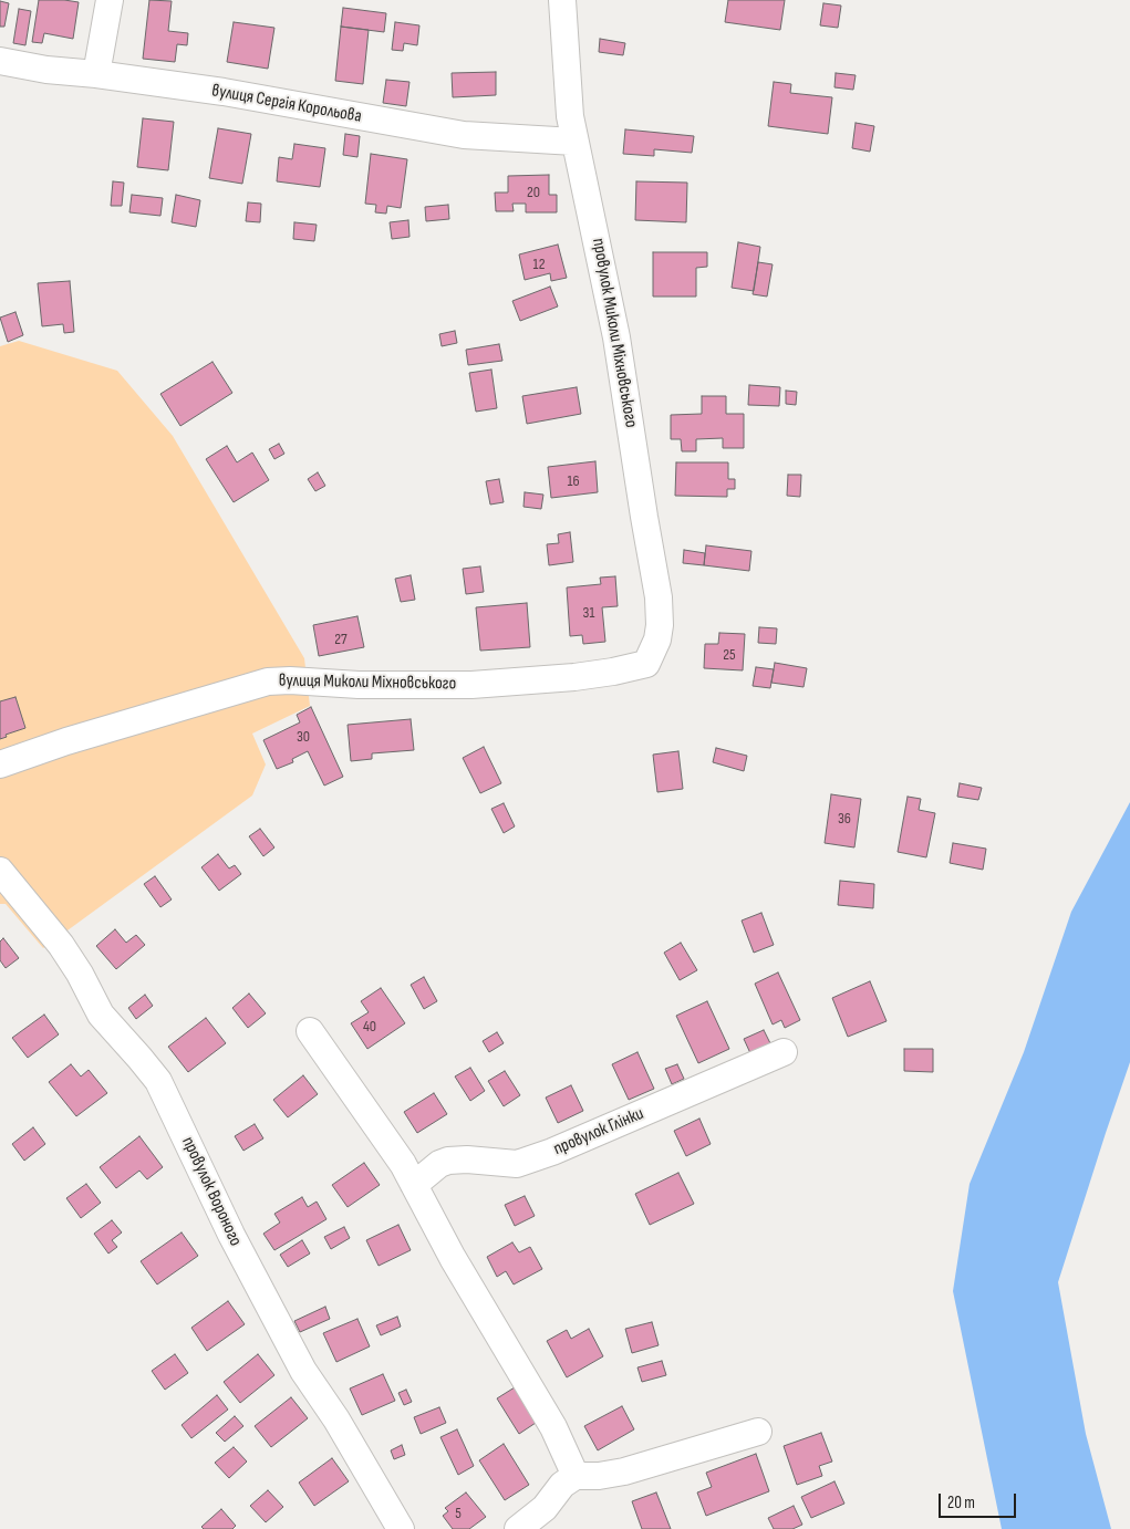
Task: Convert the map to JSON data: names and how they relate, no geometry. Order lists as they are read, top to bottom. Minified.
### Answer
{"streets":{"street":["вулиця Сергія Корольова","провулок Миколи Міхновського","вулиця Миколи Міхновського","провулок Глінки","провулок Вороного"]},"crossings":[["вулиця Сергія Корольова","провулок Миколи Міхновського"],["провулок Миколи Міхновського","вулиця Миколи Міхновського"]],"house_numbers":["20","12","16","31","27","25","30","36","40","5"],"scale_bar":"20 m"}
